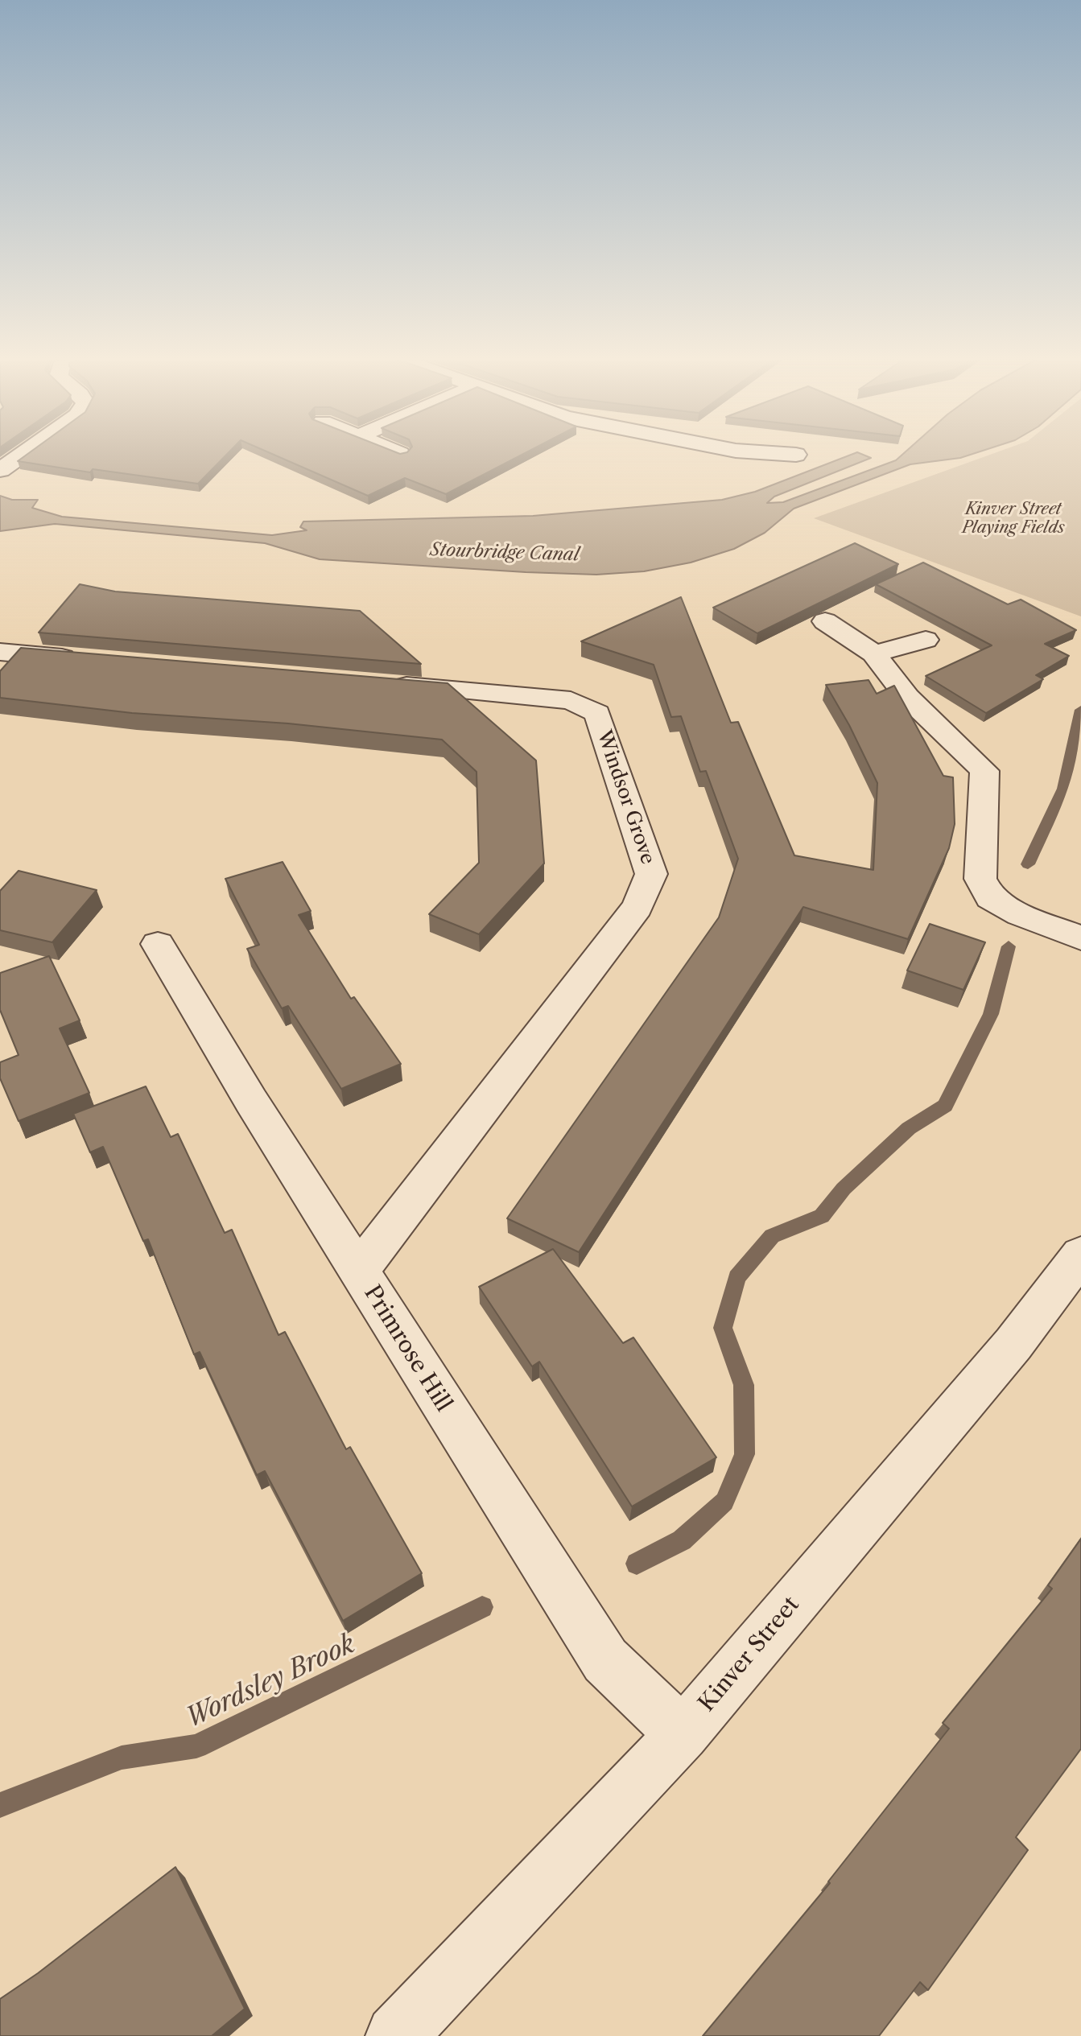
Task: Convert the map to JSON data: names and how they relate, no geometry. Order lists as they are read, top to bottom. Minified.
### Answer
{"streets":{"street":["Windsor Grove","Primrose Hill","Kinver Street"]},"crossings":[["Windsor Grove","Primrose Hill"],["Primrose Hill","Kinver Street"]],"water":["Stourbridge Canal","Wordsley Brook"],"parks":["Kinver Street Playing Fields"]}
